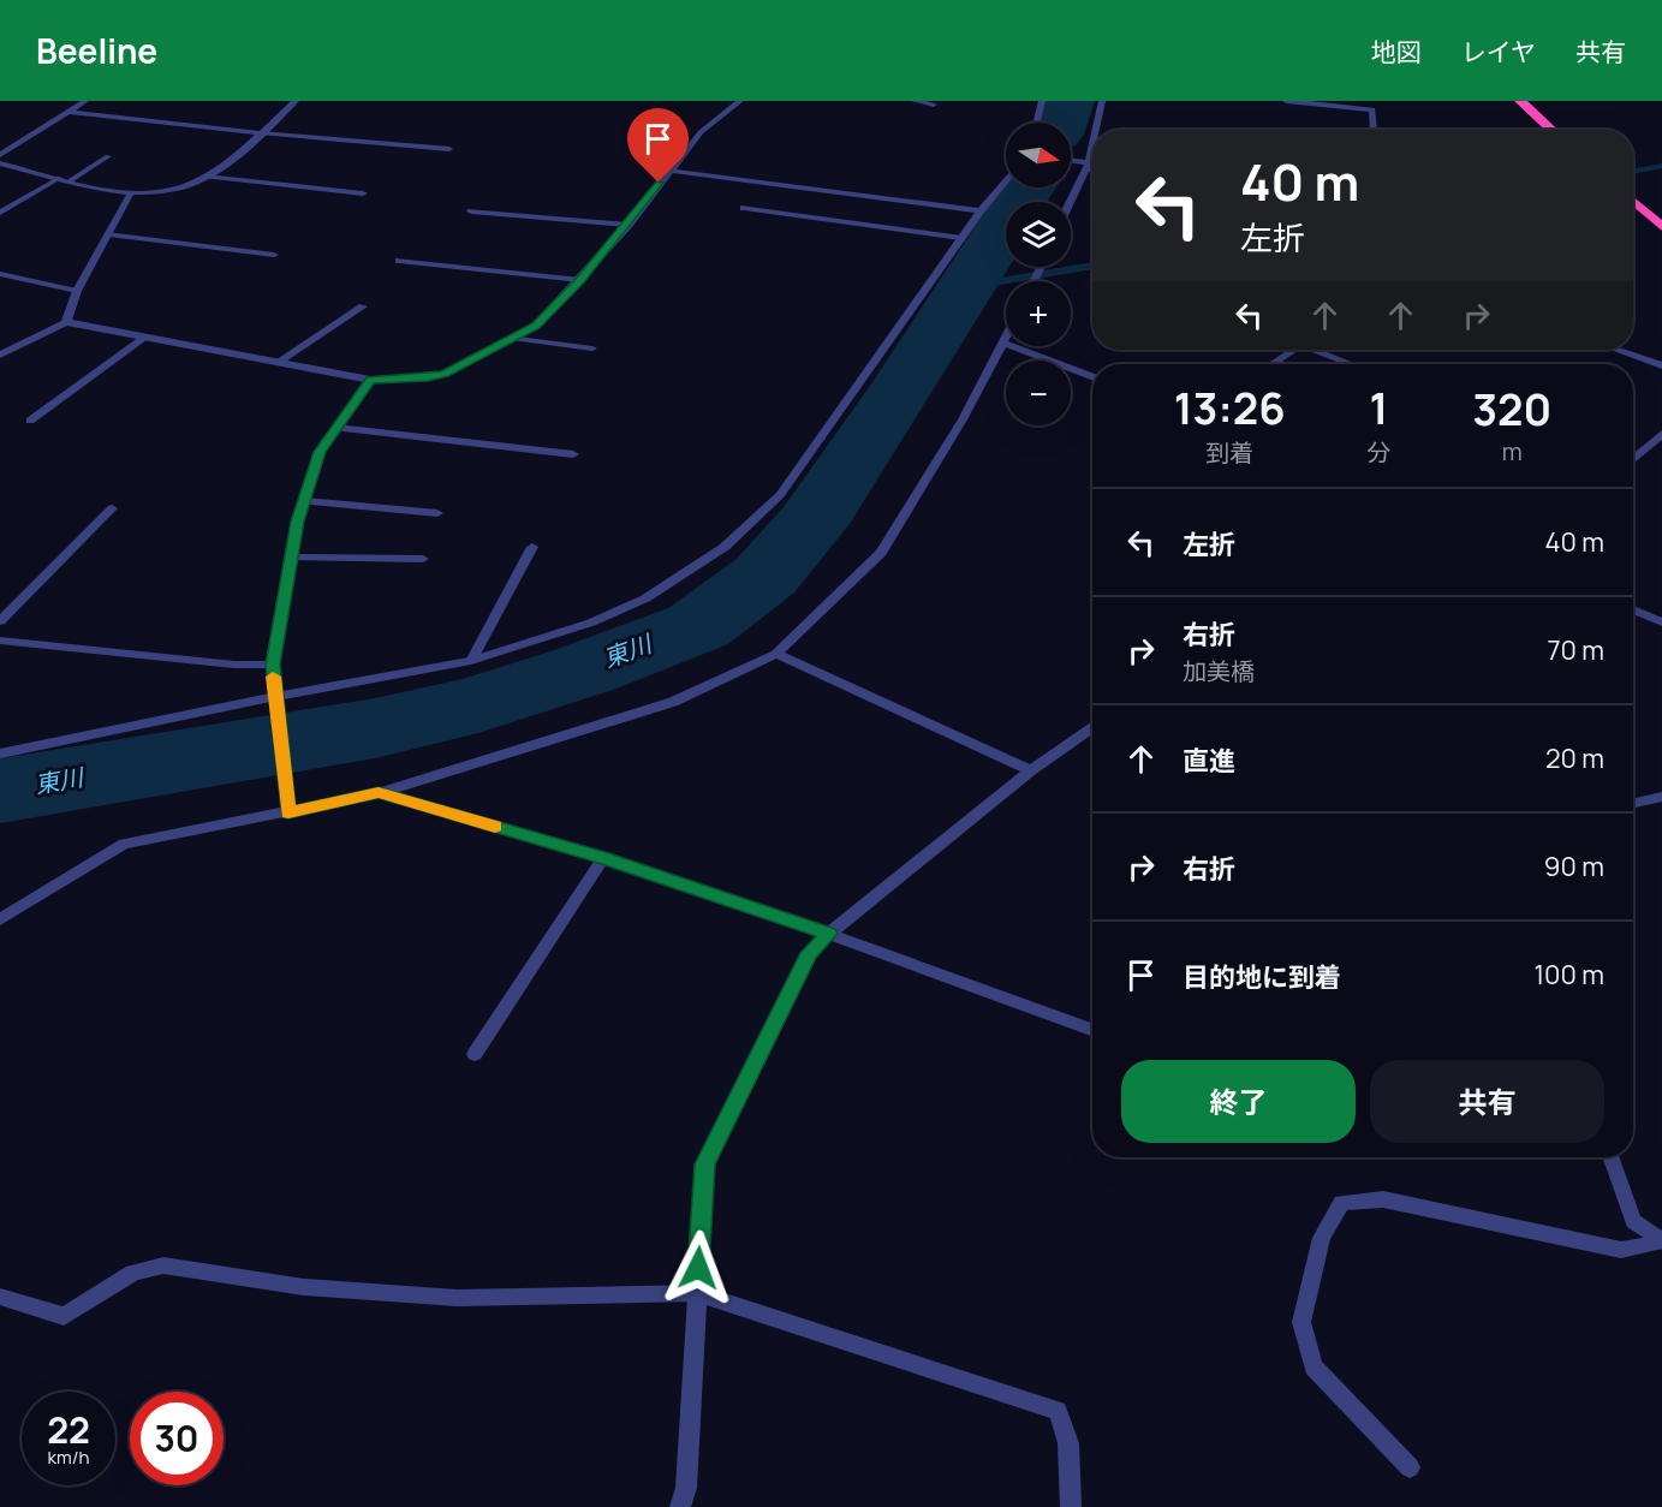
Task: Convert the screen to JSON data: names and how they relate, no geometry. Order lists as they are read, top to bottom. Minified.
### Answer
{"water":["東川"],"north":"right","page":{"header":"Beeline","nav":["地図","レイヤ","共有"],"map_buttons":["+","−"],"turn":["40 m","左折"],"eta":["13:26","到着","1","分","320","m"],"list":[{"name":"左折","value":"40 m"},{"name":"右折","note":"加美橋","value":"70 m"},{"name":"直進","value":"20 m"},{"name":"右折","value":"90 m"},{"name":"目的地に到着","value":"100 m"}],"buttons":["終了","共有"],"speed":"22 km/h","limit":"30"}}
